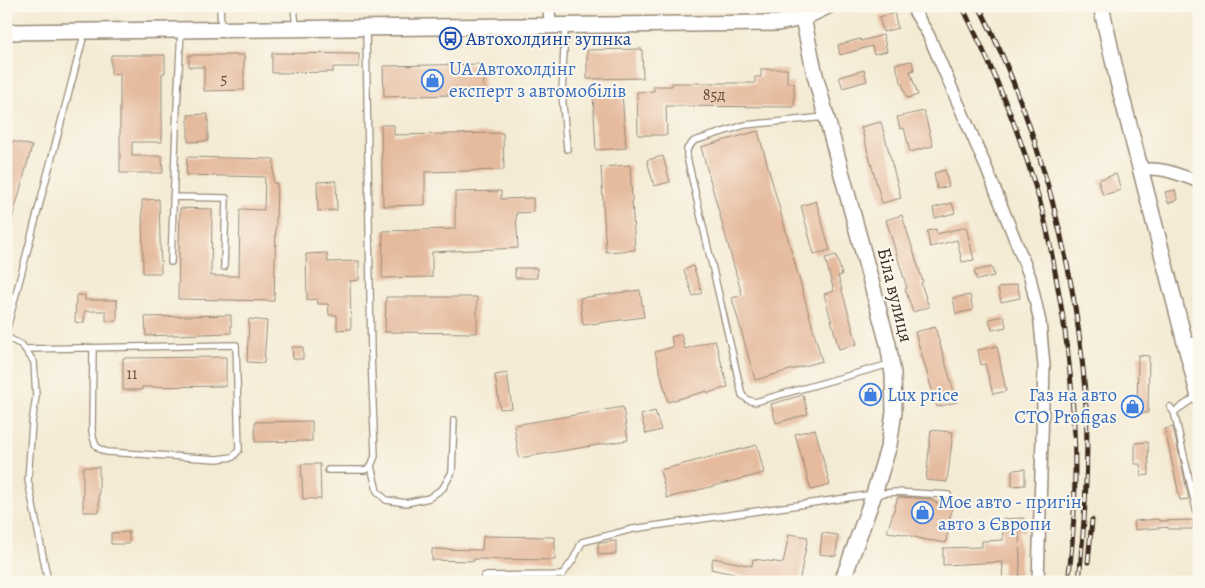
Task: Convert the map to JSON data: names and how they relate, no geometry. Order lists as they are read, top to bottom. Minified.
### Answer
{"streets":{"main road":["Біла вулиця"]},"places":{"bus stop":["Автохолдинг зупнка"],"shop":["UA Автохолдінг експерт з автомобілів","Lux price","Газ на авто СТО Profigas","Моє авто - пригін авто з Європи"]},"house_numbers":["5","85д","11"]}
